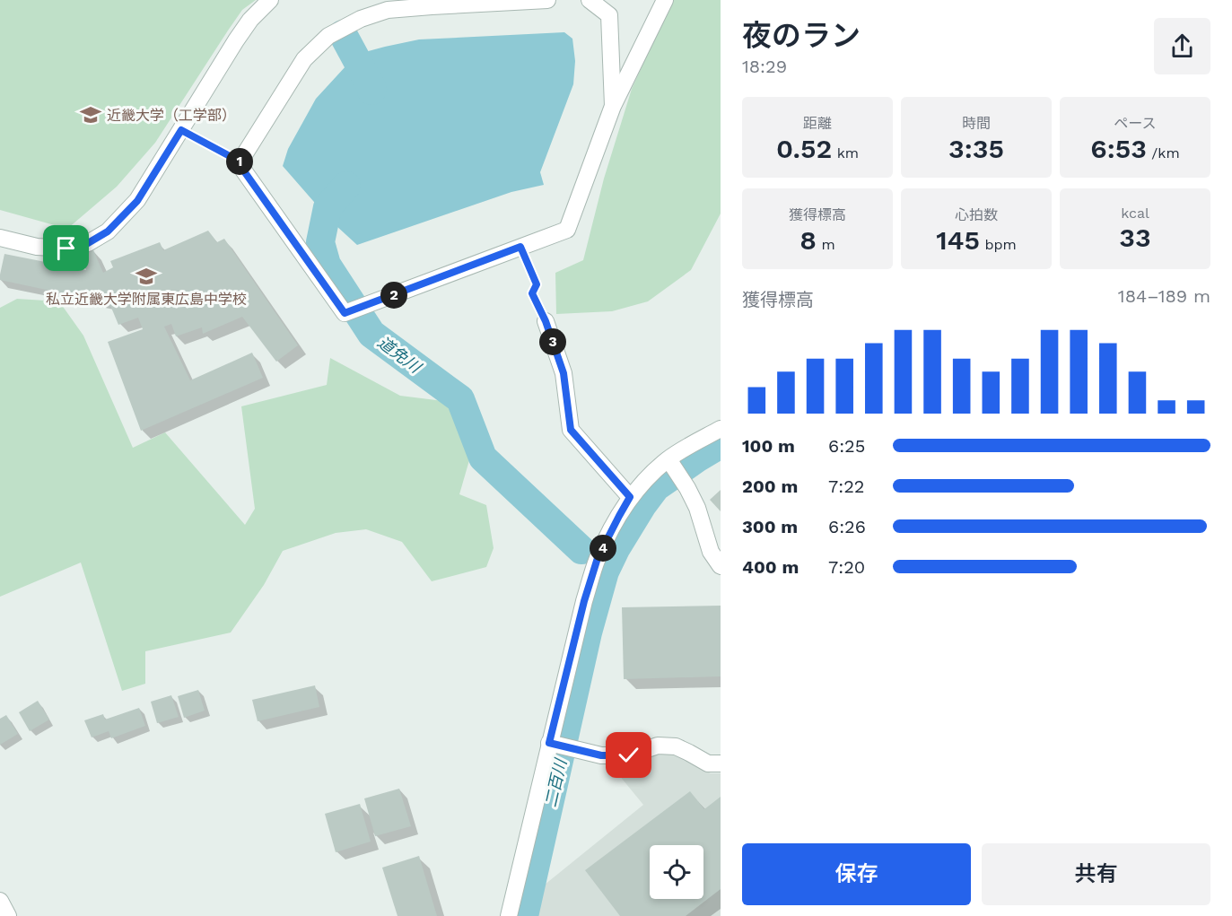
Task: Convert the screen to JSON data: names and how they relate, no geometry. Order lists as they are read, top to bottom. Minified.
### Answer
{"water":["道免川","二百川"],"places":{"school or university":["近畿大学（工学部）","私立近畿大学附属東広島中学校"]},"page":{"heading":["夜のラン","18:29"],"stats":[["距離","0.52 km"],["時間","3:35"],["ペース","6:53 /km"],["獲得標高","8 m"],["心拍数","145 bpm"],["kcal","33"]],"pins":["1","2","3","4"],"chart":["獲得標高","184–189 m"],"list":[{"name":"100 m","note":"6:25"},{"name":"200 m","note":"7:22"},{"name":"300 m","note":"6:26"},{"name":"400 m","note":"7:20"}],"buttons":["保存","共有"]}}
